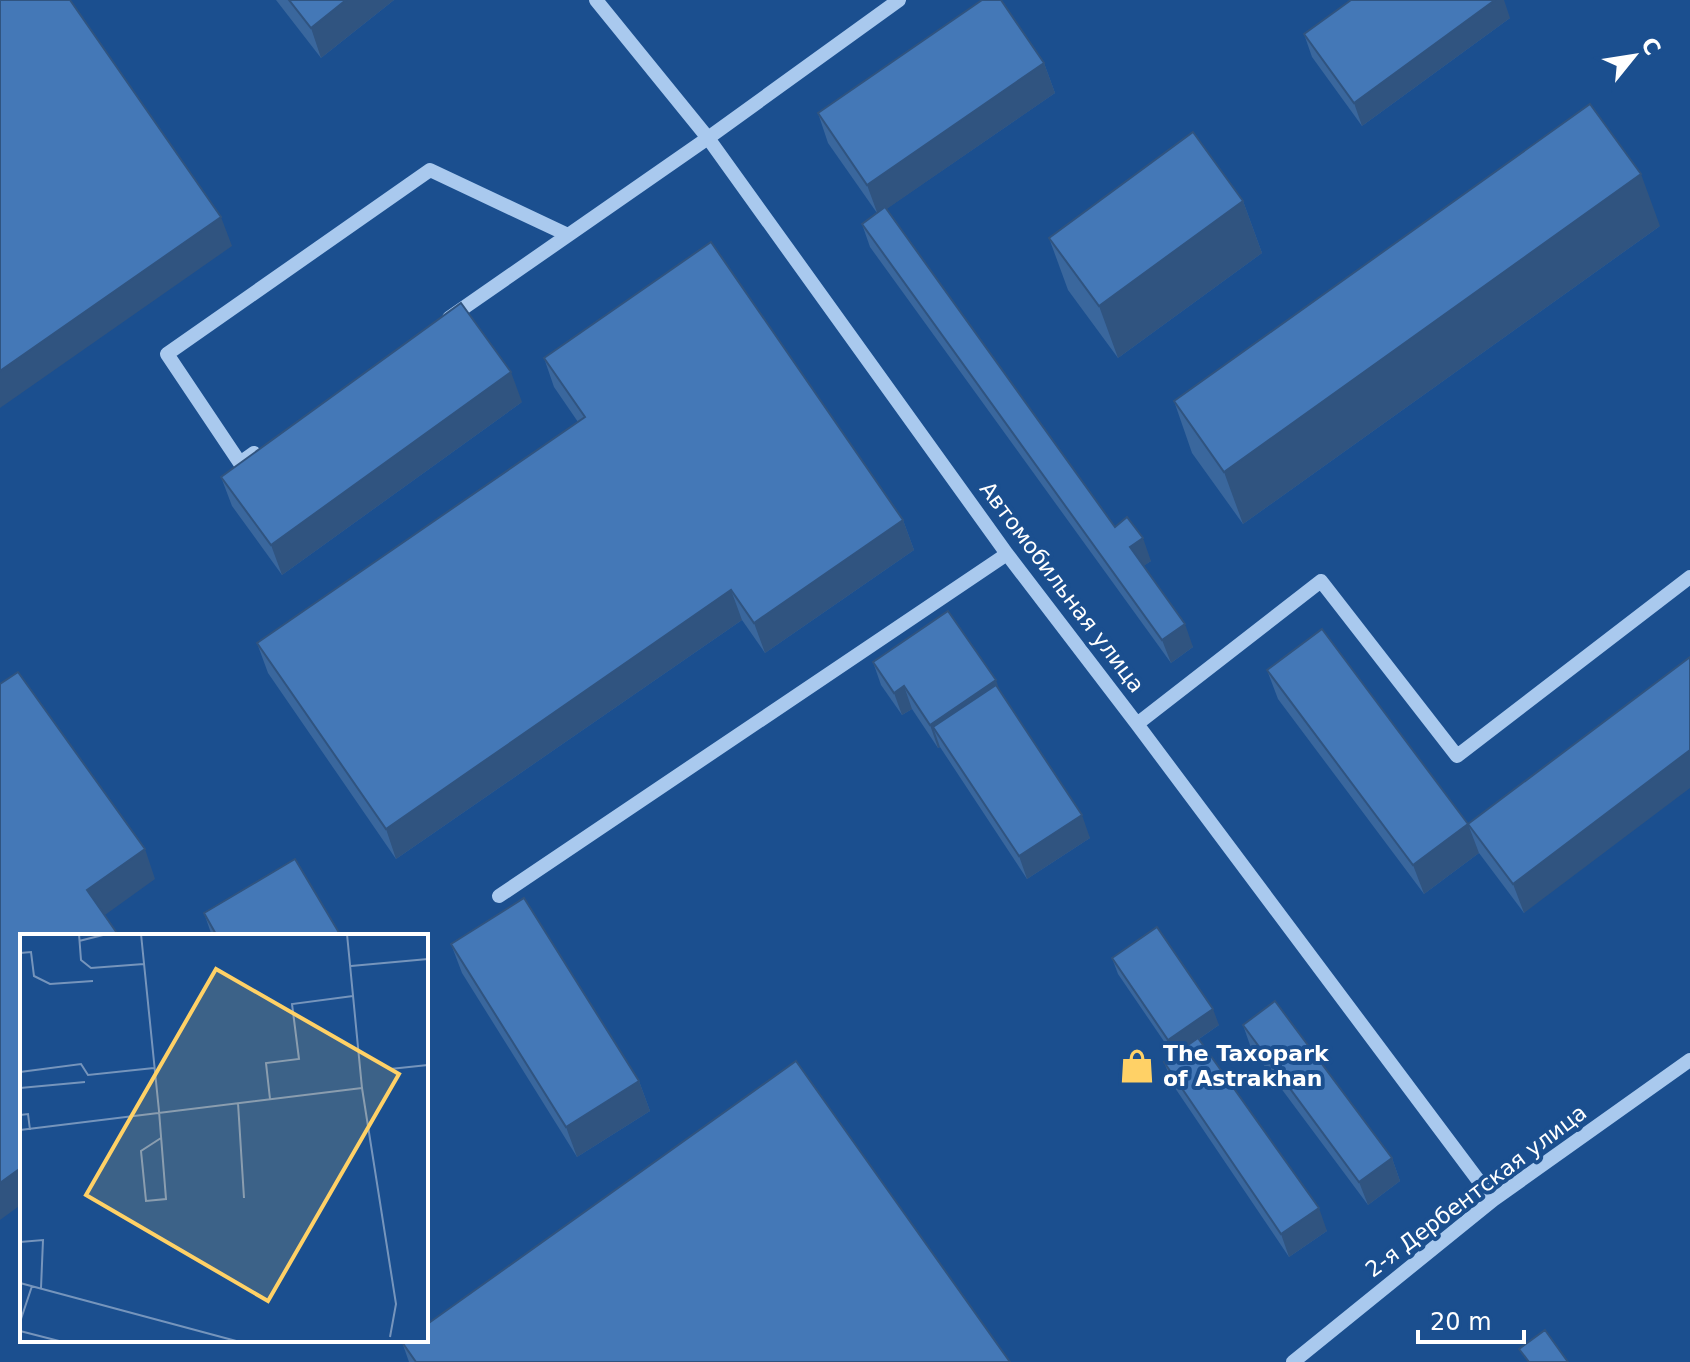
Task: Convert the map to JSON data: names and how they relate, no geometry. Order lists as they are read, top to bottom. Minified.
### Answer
{"streets":{"street":["Автомобильная улица","2-я Дербентская улица"]},"crossings":[["Автомобильная улица","2-я Дербентская улица"]],"places":{"shop":["The Taxopark of Astrakhan"]},"scale_bar":"20 m","north":"top right"}
